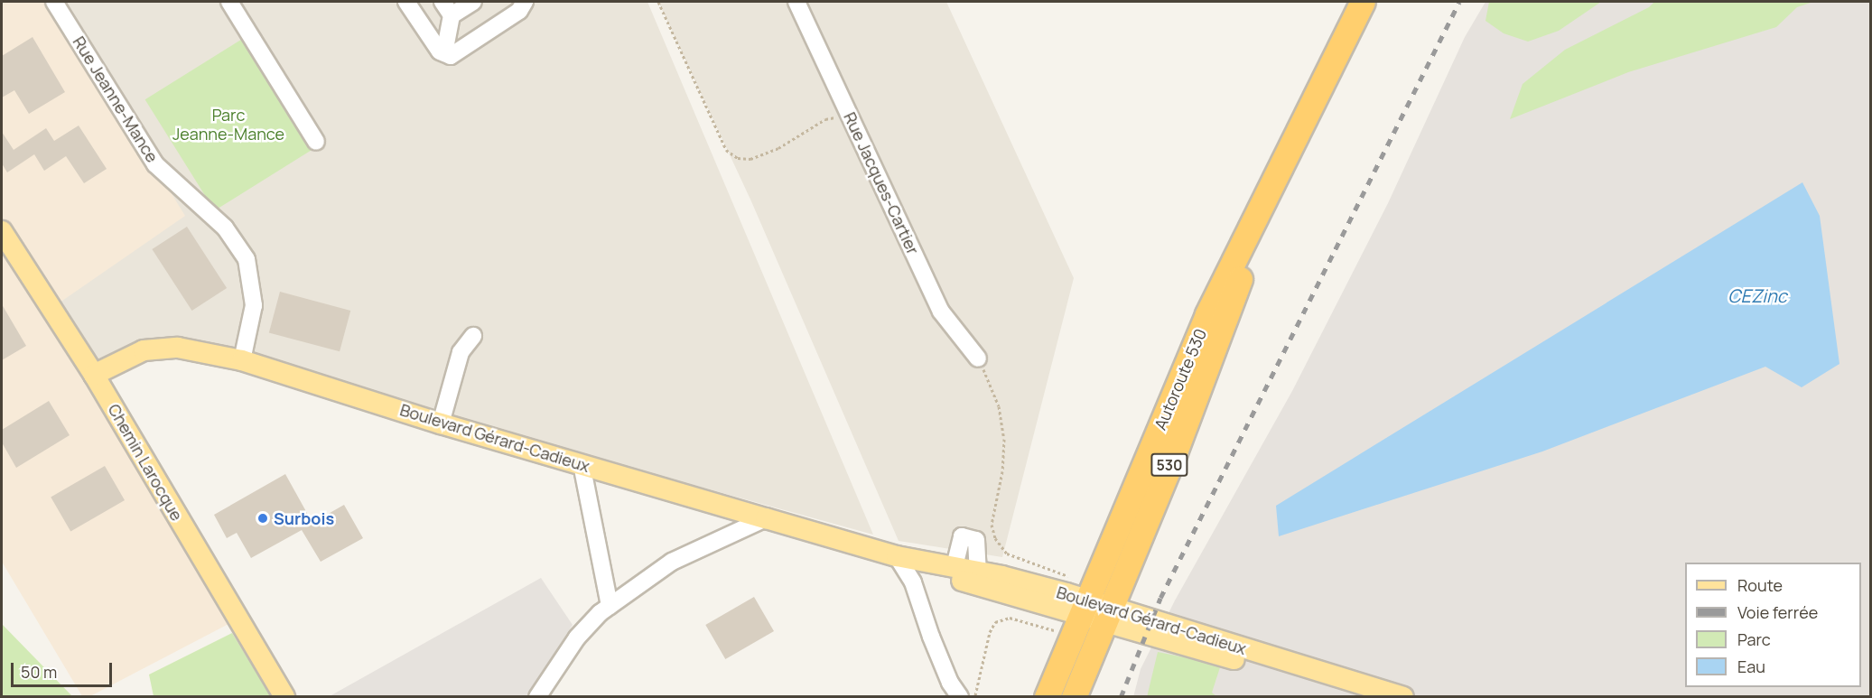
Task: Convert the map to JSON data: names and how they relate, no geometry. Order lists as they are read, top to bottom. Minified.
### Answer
{"streets":{"highway":["Autoroute 530","530"],"main road":["Boulevard Gérard-Cadieux","Chemin Larocque"],"street":["Rue Jeanne-Mance","Rue Jacques-Cartier"]},"crossings":[["Rue Jeanne-Mance","Boulevard Gérard-Cadieux"],["Autoroute 530","Boulevard Gérard-Cadieux"],["Boulevard Gérard-Cadieux","Chemin Larocque"]],"water":["CEZinc"],"parks":["Parc Jeanne-Mance"],"places":["Surbois"],"legend":["Route","Voie ferrée","Parc","Eau"],"scale_bar":"50 m"}
